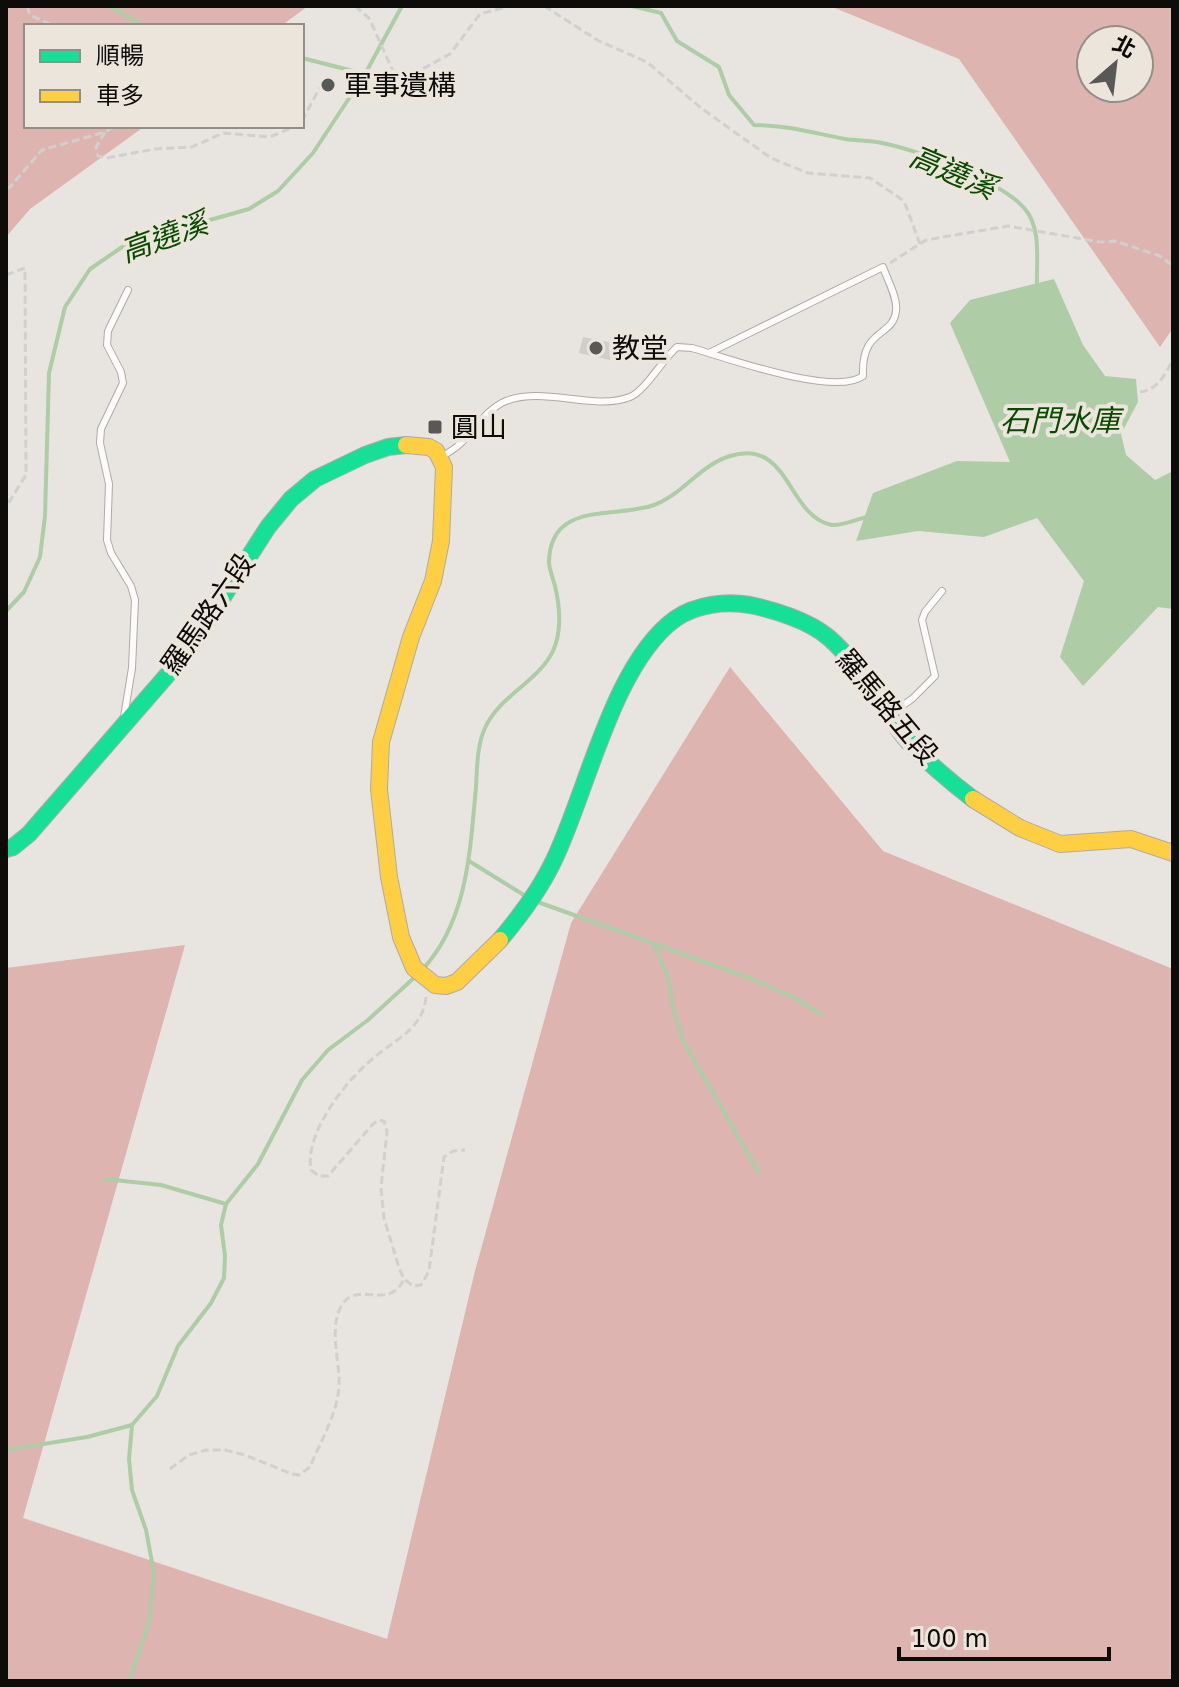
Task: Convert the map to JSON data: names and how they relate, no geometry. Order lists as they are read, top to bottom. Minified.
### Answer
{"streets":{"main road":["羅馬路六段","羅馬路五段"]},"water":["高遶溪","石門水庫"],"places":{"other":["軍事遺構","教堂"],"transit":["圓山"]},"legend":["順暢","車多"],"scale_bar":"100 m","north":"top right"}
